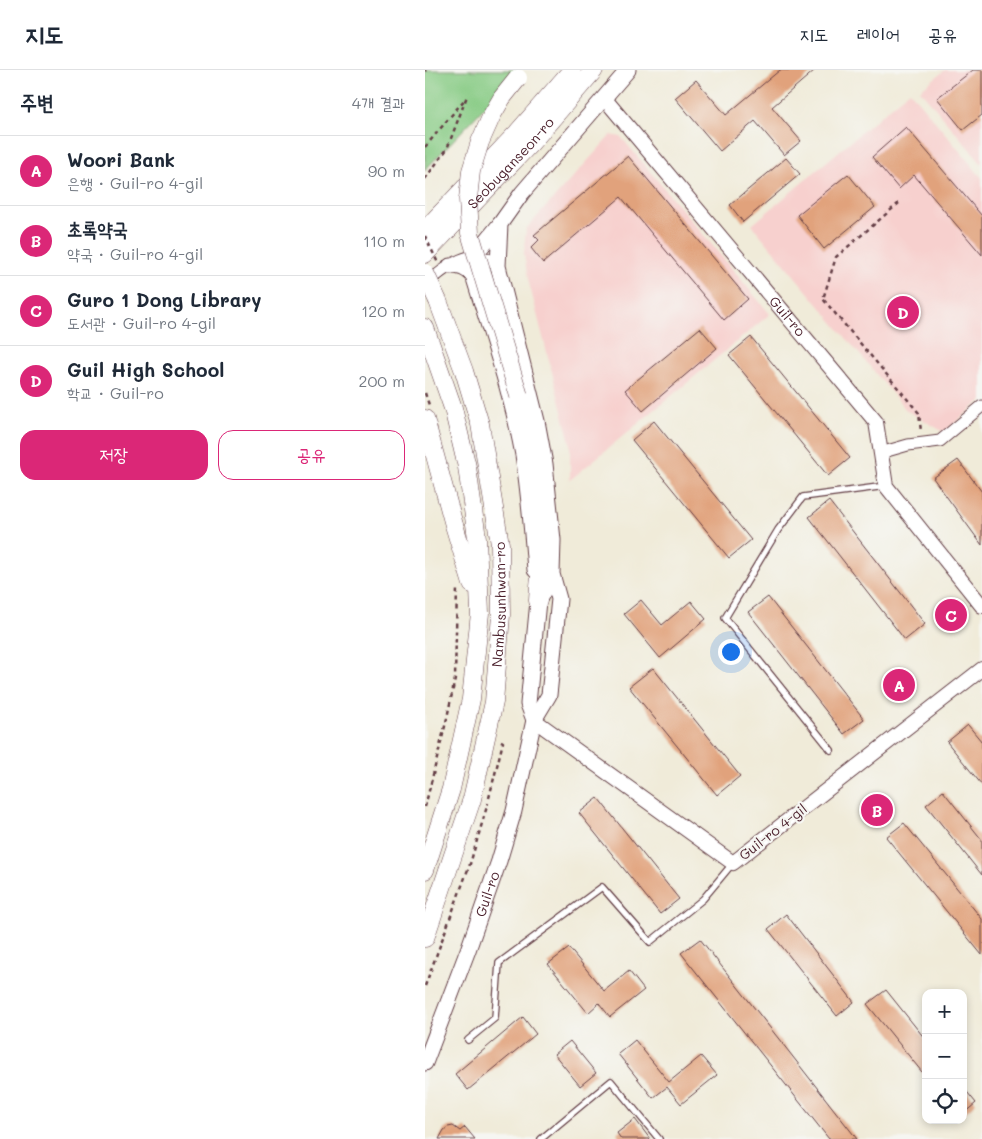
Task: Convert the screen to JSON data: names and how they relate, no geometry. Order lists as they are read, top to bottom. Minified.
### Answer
{"streets":{"main road":["Seobuganseon-ro","Guil-ro","Nambusunhwan-ro"],"street":["Guil-ro 4-gil"]},"crossings":[["Guil-ro","Guil-ro 4-gil"]],"page":{"header":"지도","nav":["지도","레이어","공유"],"heading":["주변","4개 결과"],"list":[{"mark":"A","name":"Woori Bank","note":"은행 · Guil-ro 4-gil","value":"90 m"},{"mark":"B","name":"초록약국","note":"약국 · Guil-ro 4-gil","value":"110 m"},{"mark":"C","name":"Guro 1 Dong Library","note":"도서관 · Guil-ro 4-gil","value":"120 m"},{"mark":"D","name":"Guil High School","note":"학교 · Guil-ro","value":"200 m"}],"pins":["D","C","A","B"],"buttons":["저장","공유"],"map_buttons":["+","−"]}}
